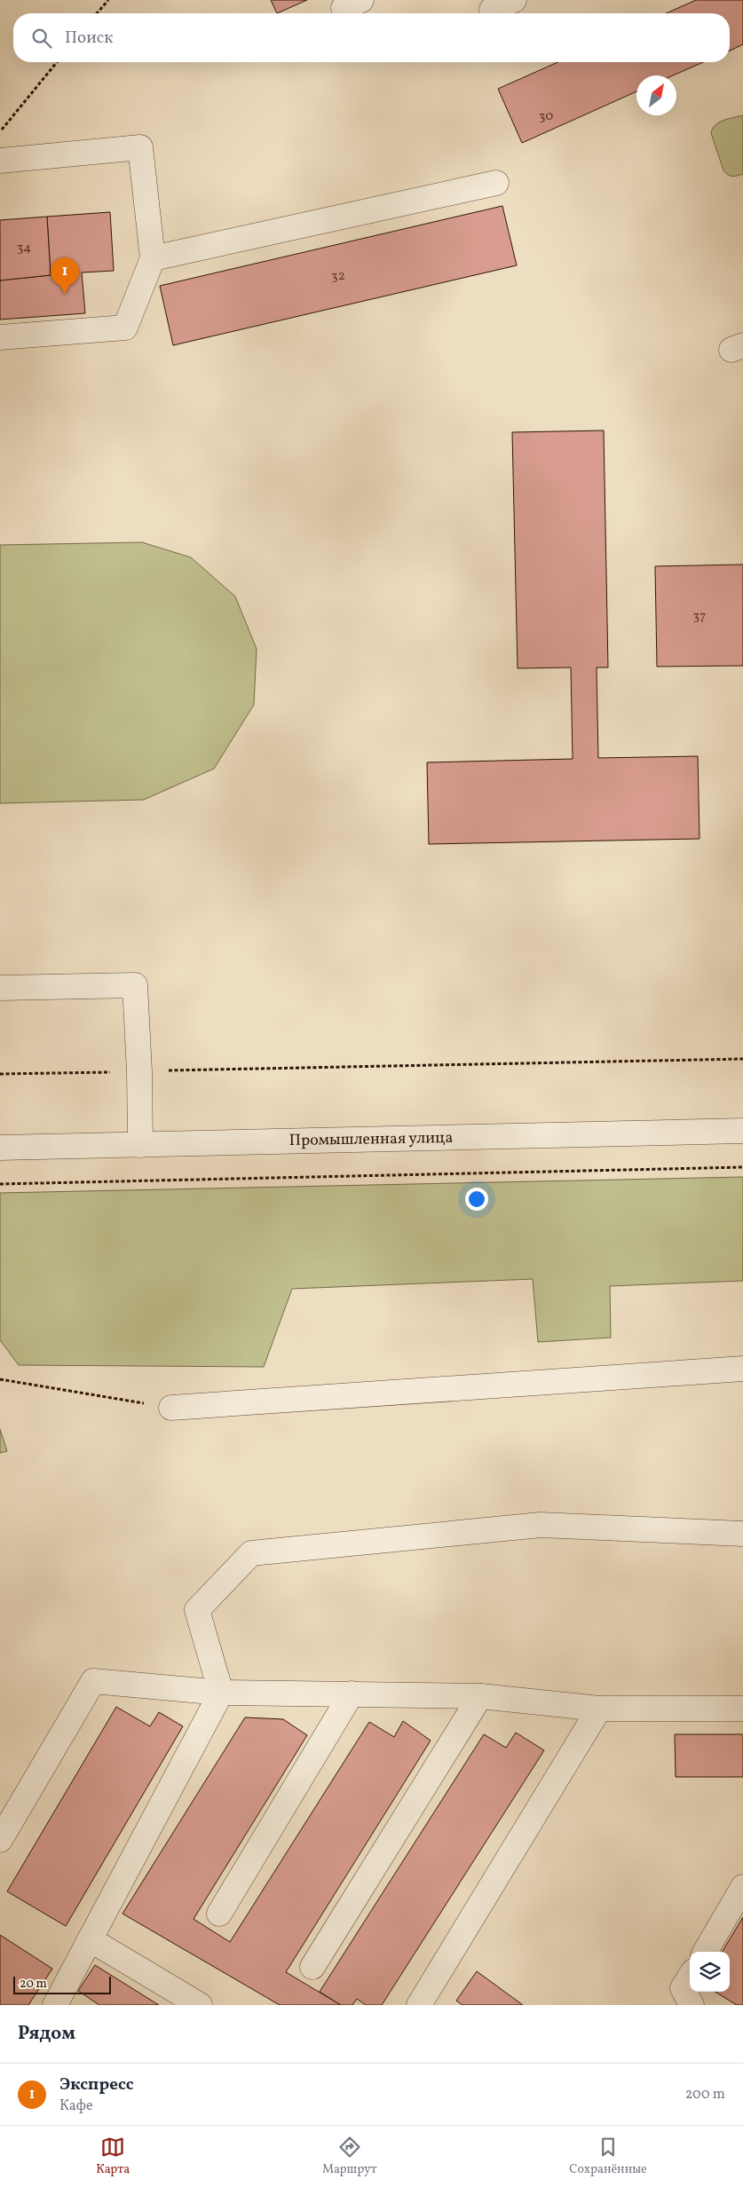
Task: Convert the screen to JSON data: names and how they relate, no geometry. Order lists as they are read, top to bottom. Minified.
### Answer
{"streets":{"street":["Промышленная улица"]},"house_numbers":["30","34","32","37"],"scale_bar":"20 m","north":"top right","page":{"search":"Поиск","pins":"1","scale":"20 m","heading":"Рядом","list":[{"mark":"1","name":"Экспресс","note":"Кафе","value":"200 m"}],"nav":["Карта","Маршрут","Сохранённые"]}}
